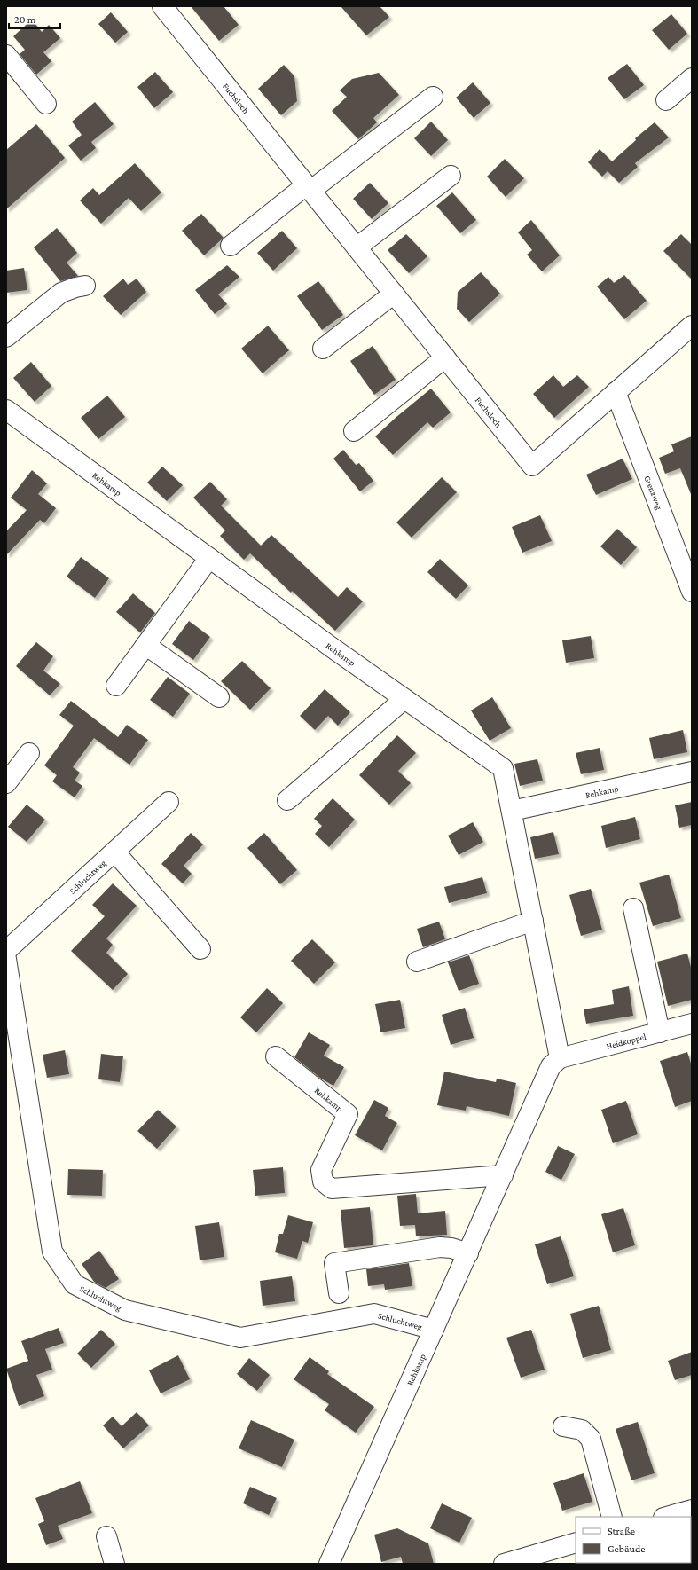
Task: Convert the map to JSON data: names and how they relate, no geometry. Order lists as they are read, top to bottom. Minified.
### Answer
{"streets":{"street":["Fuchsloch","Rehkamp","Grenzweg","Schluchtweg","Heidkoppel"]},"crossings":[["Fuchsloch","Grenzweg"],["Rehkamp","Schluchtweg"],["Rehkamp","Heidkoppel"]],"legend":["Straße","Gebäude"],"scale_bar":"20 m"}
